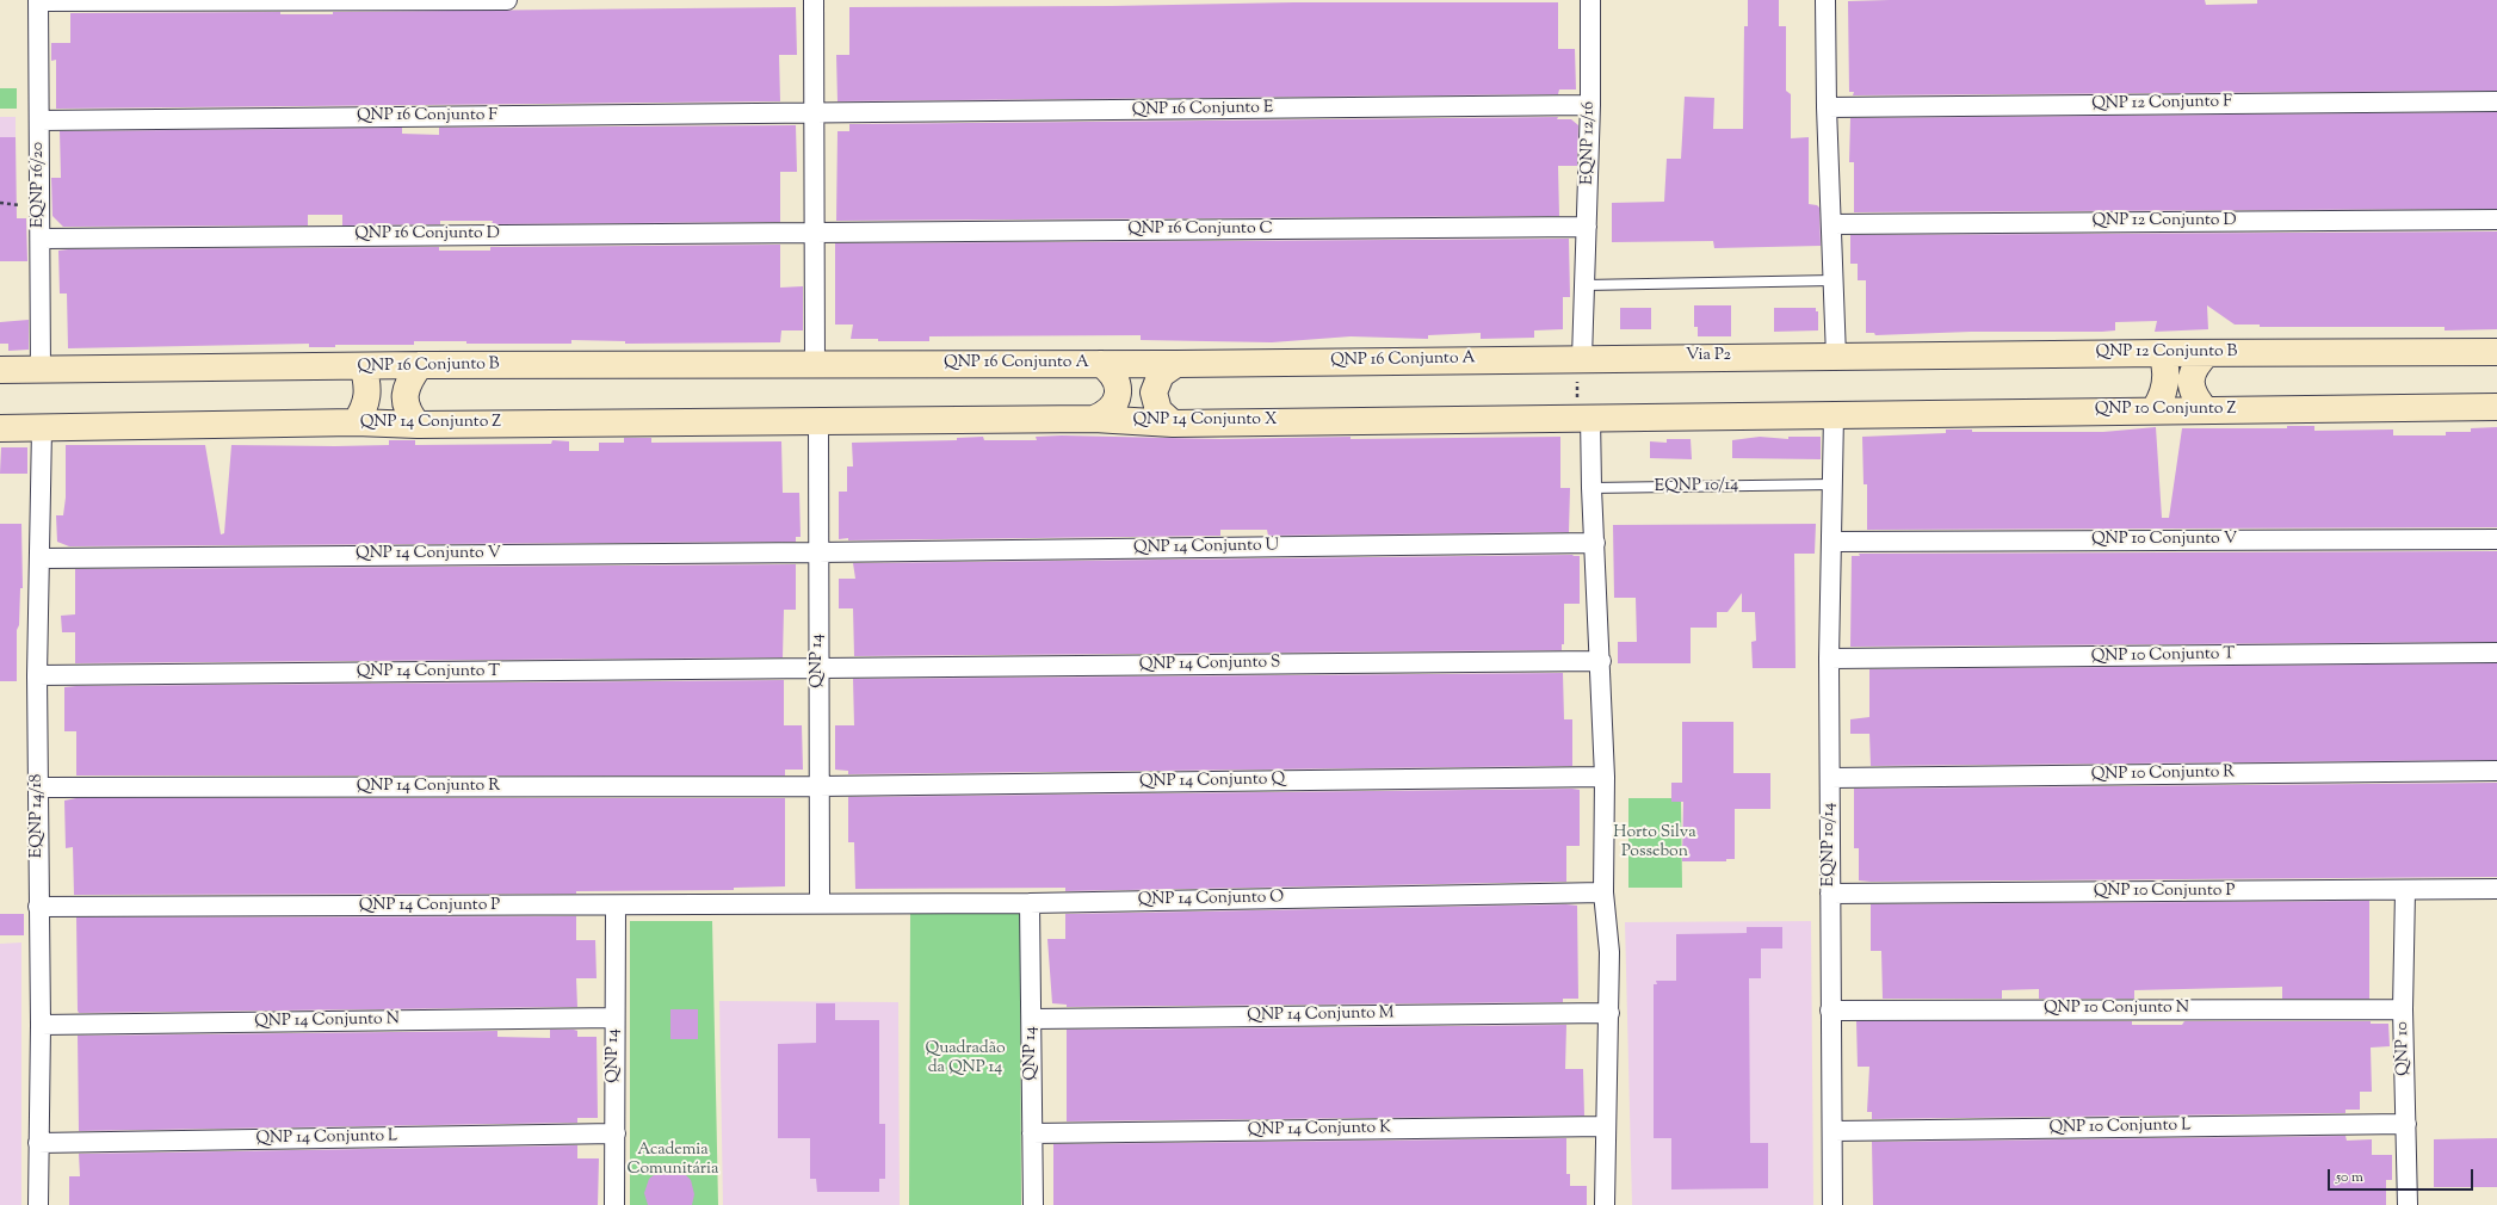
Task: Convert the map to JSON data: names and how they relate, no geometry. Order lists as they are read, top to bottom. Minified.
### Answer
{"streets":{"street":["QNP 12 Conjunto F","QNP 16 Conjunto E","QNP 16 Conjunto F","EQNP 12/16","EQNP 16/20","QNP 12 Conjunto D","QNP 16 Conjunto C","QNP 16 Conjunto D","QNP 12 Conjunto B","Via P2","QNP 16 Conjunto A","QNP 16 Conjunto B","QNP 10 Conjunto Z","QNP 14 Conjunto X","QNP 14 Conjunto Z","EQNP 10/14","QNP 10 Conjunto V","QNP 14 Conjunto U","QNP 14 Conjunto V","QNP 10 Conjunto T","QNP 14","QNP 14 Conjunto S","QNP 14 Conjunto T","QNP 10 Conjunto R","QNP 14 Conjunto Q","QNP 14 Conjunto R","EQNP 14/18","QNP 10 Conjunto P","QNP 14 Conjunto O","QNP 14 Conjunto P","QNP 10 Conjunto N","QNP 14 Conjunto M","QNP 14 Conjunto N","QNP 10","QNP 10 Conjunto L","QNP 14 Conjunto K","QNP 14 Conjunto L"]},"crossings":[["QNP 16 Conjunto E","QNP 16 Conjunto F"],["QNP 16 Conjunto E","EQNP 12/16"],["QNP 16 Conjunto F","EQNP 16/20"],["EQNP 12/16","QNP 16 Conjunto C"],["EQNP 12/16","Via P2"],["EQNP 12/16","QNP 16 Conjunto A"],["EQNP 16/20","QNP 16 Conjunto D"],["EQNP 16/20","QNP 16 Conjunto B"],["QNP 16 Conjunto C","QNP 16 Conjunto D"],["QNP 12 Conjunto B","Via P2"],["Via P2","QNP 16 Conjunto A"],["QNP 16 Conjunto A","QNP 16 Conjunto B"],["QNP 10 Conjunto Z","EQNP 10/14"],["QNP 14 Conjunto X","QNP 14 Conjunto Z"],["QNP 14 Conjunto X","QNP 14"],["QNP 14 Conjunto Z","QNP 14"],["QNP 14 Conjunto Z","EQNP 14/18"],["EQNP 10/14","QNP 10 Conjunto V"],["EQNP 10/14","QNP 10 Conjunto T"],["EQNP 10/14","QNP 10 Conjunto R"],["EQNP 10/14","QNP 10 Conjunto P"],["EQNP 10/14","QNP 10 Conjunto N"],["EQNP 10/14","QNP 10 Conjunto L"],["QNP 14 Conjunto U","QNP 14 Conjunto V"],["QNP 14 Conjunto U","QNP 14"],["QNP 14 Conjunto V","QNP 14"],["QNP 14 Conjunto V","EQNP 14/18"],["QNP 14","QNP 14 Conjunto S"],["QNP 14","QNP 14 Conjunto T"],["QNP 14","QNP 14 Conjunto Q"],["QNP 14","QNP 14 Conjunto R"],["QNP 14","QNP 14 Conjunto O"],["QNP 14","QNP 14 Conjunto P"],["QNP 14","QNP 14 Conjunto M"],["QNP 14","QNP 14 Conjunto N"],["QNP 14","QNP 14 Conjunto K"],["QNP 14","QNP 14 Conjunto L"],["QNP 14 Conjunto S","QNP 14 Conjunto T"],["QNP 14 Conjunto T","EQNP 14/18"],["QNP 14 Conjunto Q","QNP 14 Conjunto R"],["QNP 14 Conjunto R","EQNP 14/18"],["EQNP 14/18","QNP 14 Conjunto P"],["EQNP 14/18","QNP 14 Conjunto N"],["EQNP 14/18","QNP 14 Conjunto L"],["QNP 10 Conjunto P","QNP 10"],["QNP 14 Conjunto O","QNP 14 Conjunto P"],["QNP 10 Conjunto N","QNP 10"],["QNP 10","QNP 10 Conjunto L"]],"parks":["Horto Silva Possebon","Quadradão da QNP 14","Academia Comunitária"],"scale_bar":"50 m"}
